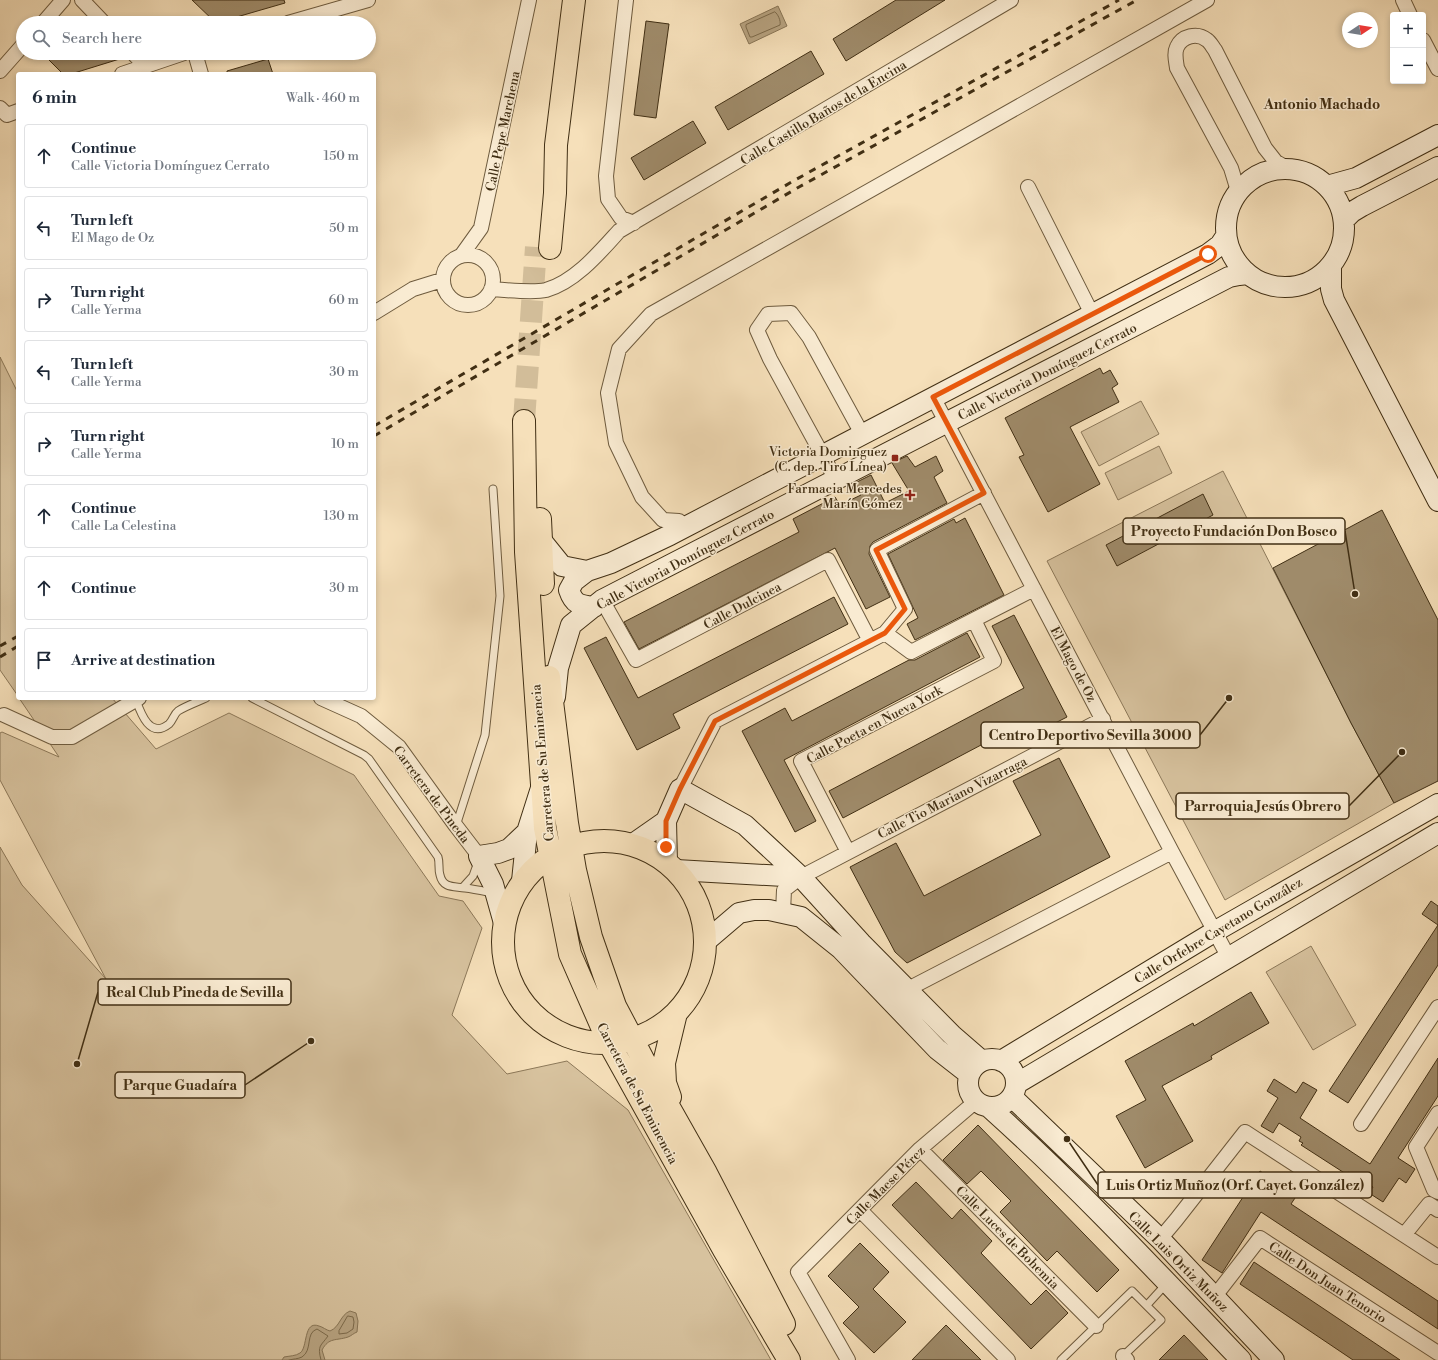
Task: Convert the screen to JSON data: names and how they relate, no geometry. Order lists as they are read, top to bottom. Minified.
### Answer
{"streets":{"main road":["Carretera de Su Eminencia"],"street":["Calle Castillo Baños de la Encina","Calle Pepe Marchena","Calle Victoria Domínguez Cerrato","Calle Dulcinea","El Mago de Oz","Calle Poeta en Nueva York","Carretera de Pineda","Calle Tio Mariano Vizarraga","Calle Orfebre Cayetano González","Calle Maese Pérez","Calle Luces de Bohemia","Calle Luis Ortiz Muñoz","Calle Don Juan Tenorio"]},"crossings":[["Calle Castillo Baños de la Encina","Calle Pepe Marchena"],["Calle Victoria Domínguez Cerrato","Calle Dulcinea"],["Calle Victoria Domínguez Cerrato","El Mago de Oz"],["Calle Victoria Domínguez Cerrato","Carretera de Su Eminencia"],["El Mago de Oz","Calle Tio Mariano Vizarraga"],["El Mago de Oz","Calle Orfebre Cayetano González"],["Calle Poeta en Nueva York","Calle Tio Mariano Vizarraga"],["Calle Orfebre Cayetano González","Calle Maese Pérez"],["Calle Orfebre Cayetano González","Calle Luis Ortiz Muñoz"],["Calle Maese Pérez","Calle Luces de Bohemia"],["Calle Maese Pérez","Calle Luis Ortiz Muñoz"],["Calle Luis Ortiz Muñoz","Calle Don Juan Tenorio"]],"districts":["Antonio Machado"],"places":{"transit":["Victoria Dominguez (C. dep. Tiro Línea)"],"health":["Farmacia Mercedes Marín Gómez"],"other":["Proyecto Fundación Don Bosco","Centro Deportivo Sevilla 3000","Parroquia Jesús Obrero","Parque Guadaíra","Real Club Pineda de Sevilla","Luis Ortiz Muñoz (Orf. Cayet. González)"]},"north":"right","page":{"map_buttons":["+","−"],"search":"Search here","heading":["6 min","Walk · 460 m"],"list":[["Continue","Calle Victoria Domínguez Cerrato","150 m"],["Turn left","El Mago de Oz","50 m"],["Turn right","Calle Yerma","60 m"],["Turn left","Calle Yerma","30 m"],["Turn right","Calle Yerma","10 m"],["Continue","Calle La Celestina","130 m"],["Continue","30 m"],"Arrive at destination"]}}
